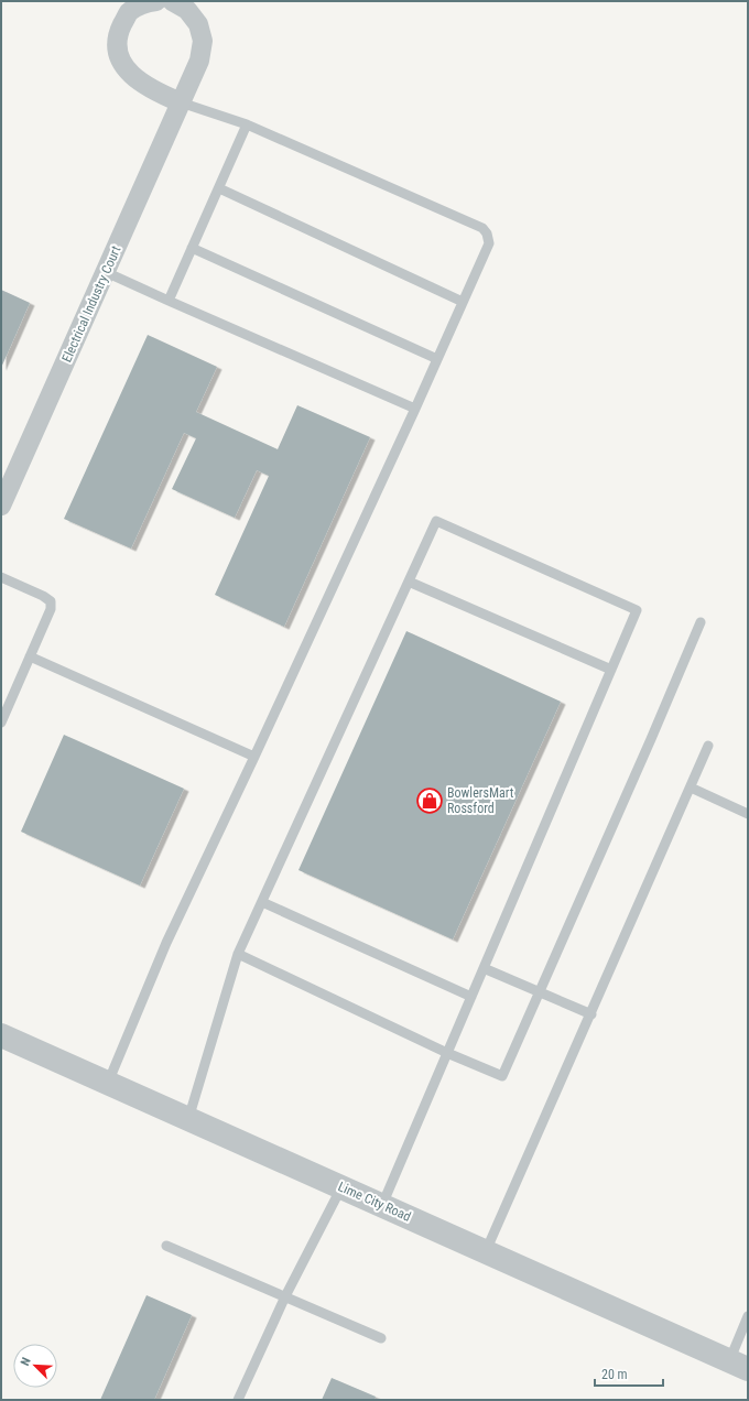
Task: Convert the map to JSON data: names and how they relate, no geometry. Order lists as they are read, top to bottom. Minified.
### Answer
{"streets":{"street":["Electrical Industry Court","Lime City Road"]},"places":{"shop":["BowlersMart Rossford"]},"scale_bar":"20 m","north":"top left"}
